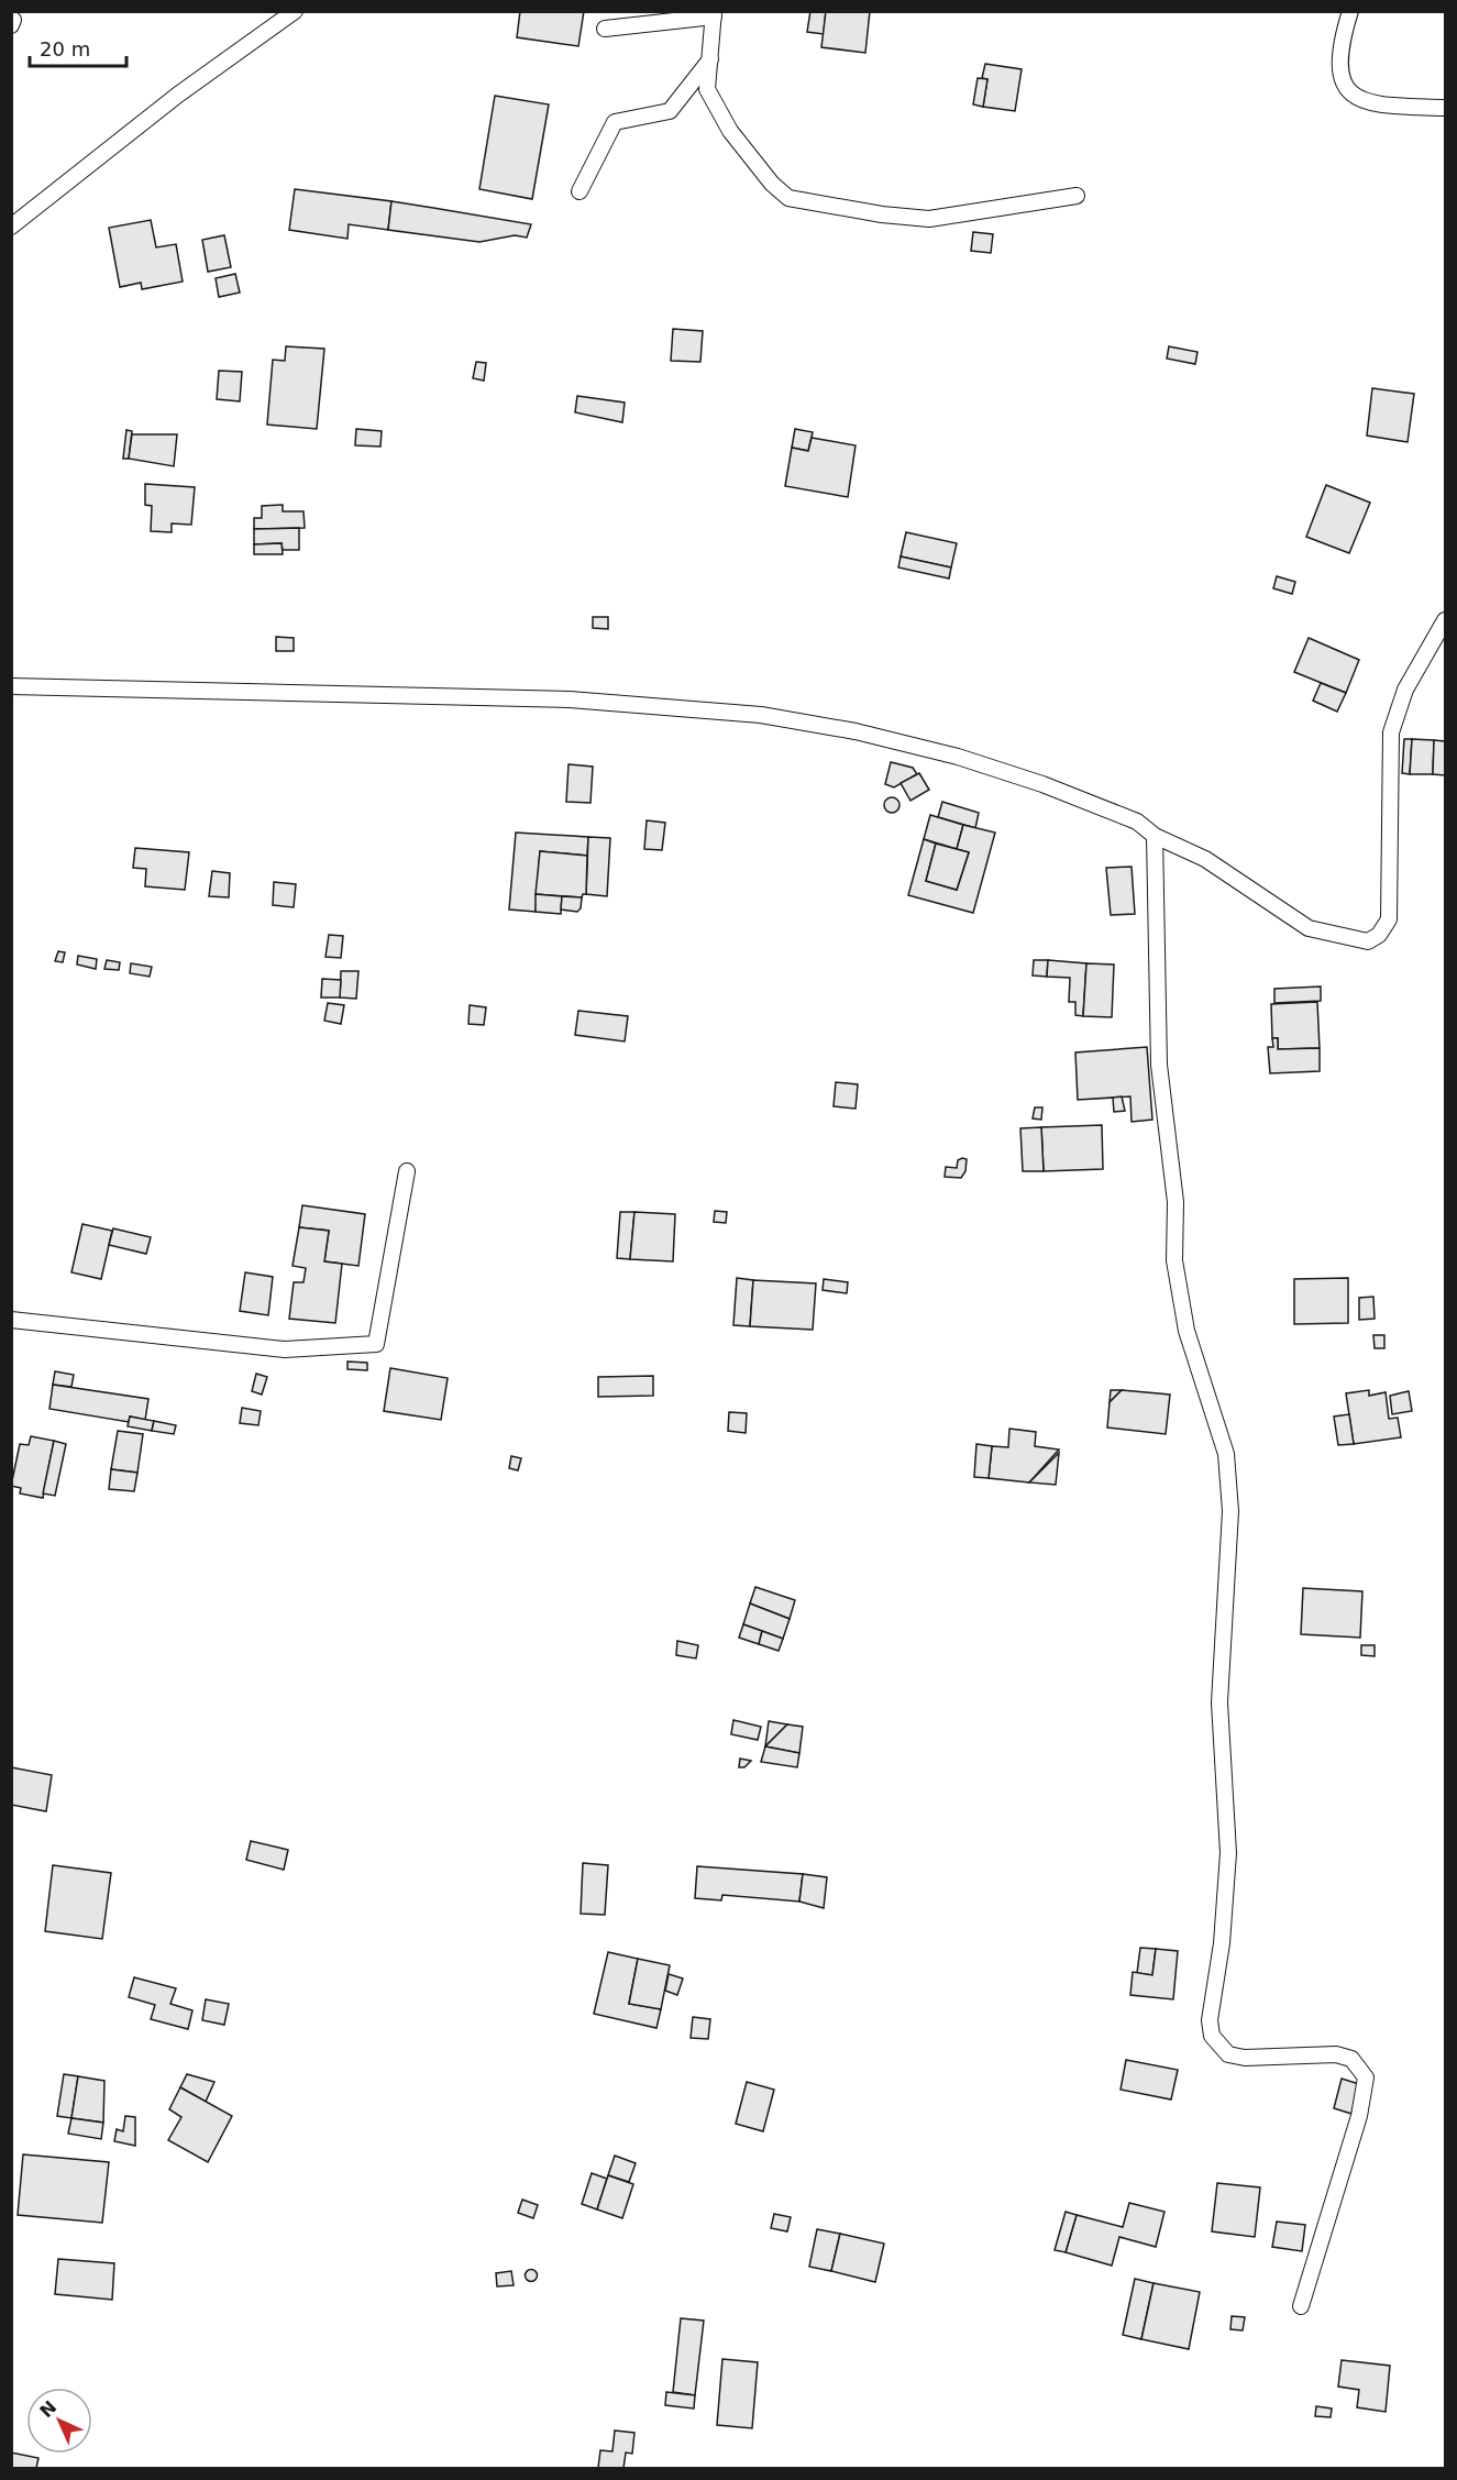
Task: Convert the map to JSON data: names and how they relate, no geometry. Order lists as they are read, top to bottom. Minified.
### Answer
{"scale_bar":"20 m","north":"top left"}
